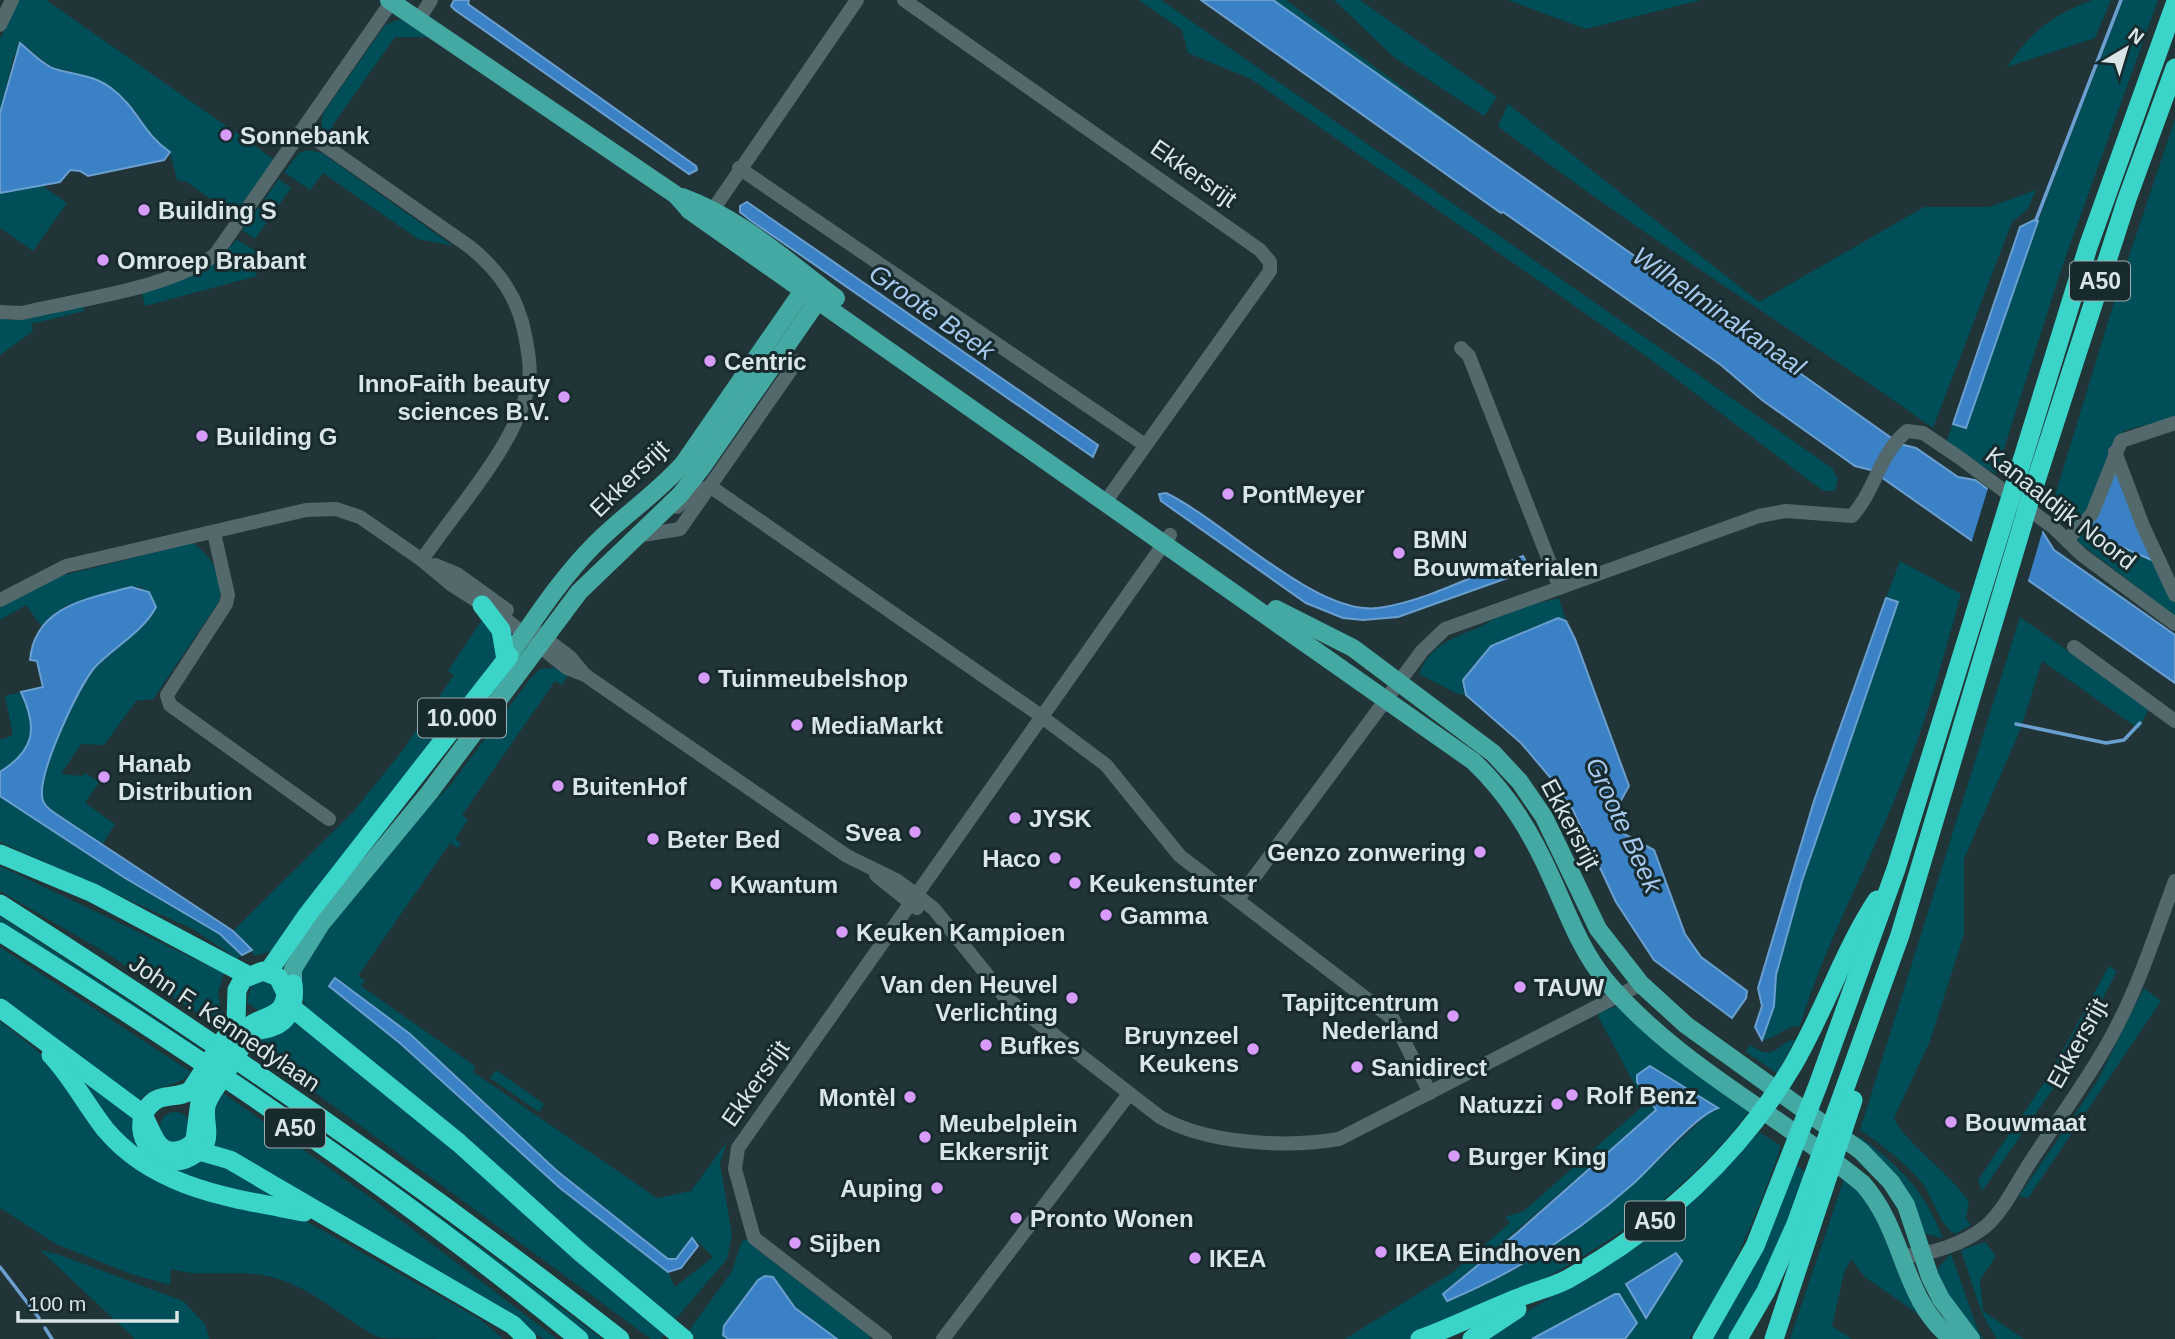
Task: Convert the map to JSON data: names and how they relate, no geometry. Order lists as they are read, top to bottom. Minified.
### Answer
{"streets":{"highway":["Ekkersrijt","A50","10.000","John F. Kennedylaan"],"street":["Kanaaldijk Noord"]},"crossings":[["Ekkersrijt","A50"]],"water":["Wilhelminakanaal","Groote Beek"],"places":["Sonnebank","Building S","Omroep Brabant","Centric","InnoFaith beauty sciences B.V.","Building G","PontMeyer","BMN Bouwmaterialen","Tuinmeubelshop","MediaMarkt","Hanab Distribution","BuitenHof","JYSK","Svea","Beter Bed","Genzo zonwering","Haco","Keukenstunter","Kwantum","Gamma","Keuken Kampioen","TAUW","Van den Heuvel Verlichting","Tapijtcentrum Nederland","Bufkes","Bruynzeel Keukens","Sanidirect","Rolf Benz","Montèl","Natuzzi","Bouwmaat","Meubelplein Ekkersrijt","Burger King","Auping","Pronto Wonen","Sijben","IKEA Eindhoven","IKEA"],"scale_bar":"100 m","north":"top right"}
